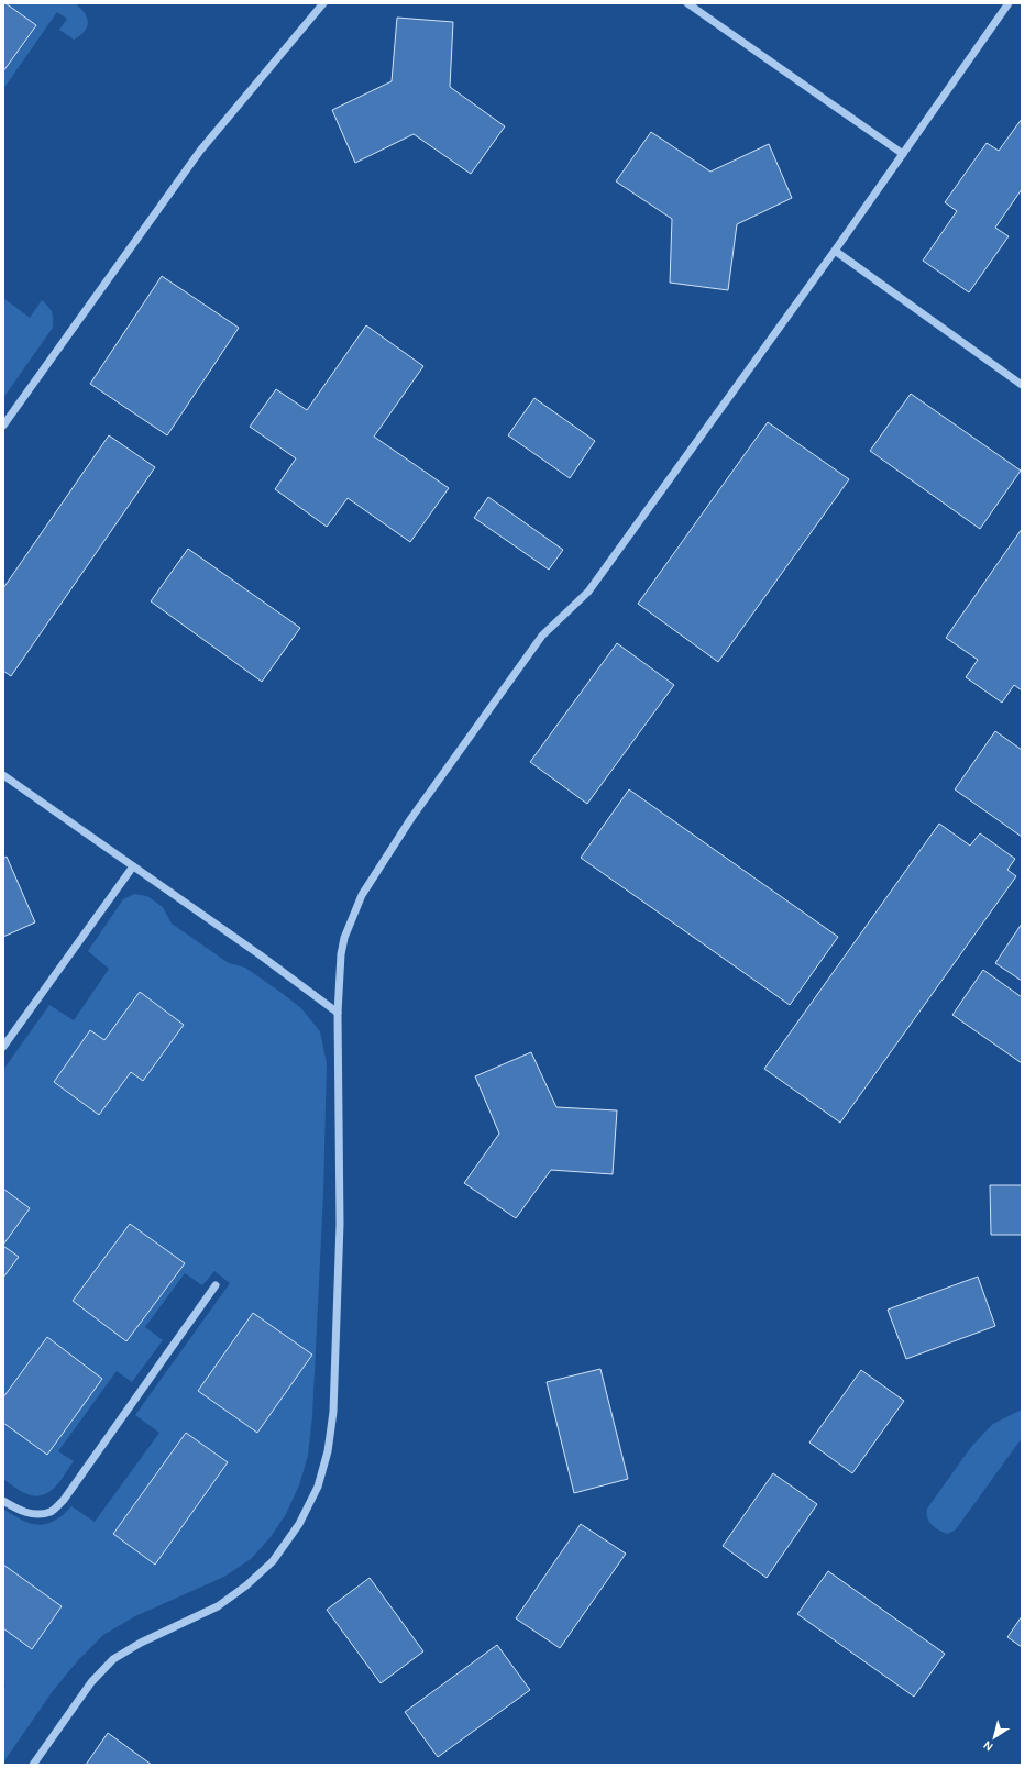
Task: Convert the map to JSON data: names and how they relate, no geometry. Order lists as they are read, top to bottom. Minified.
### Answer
{"north":"bottom left"}
